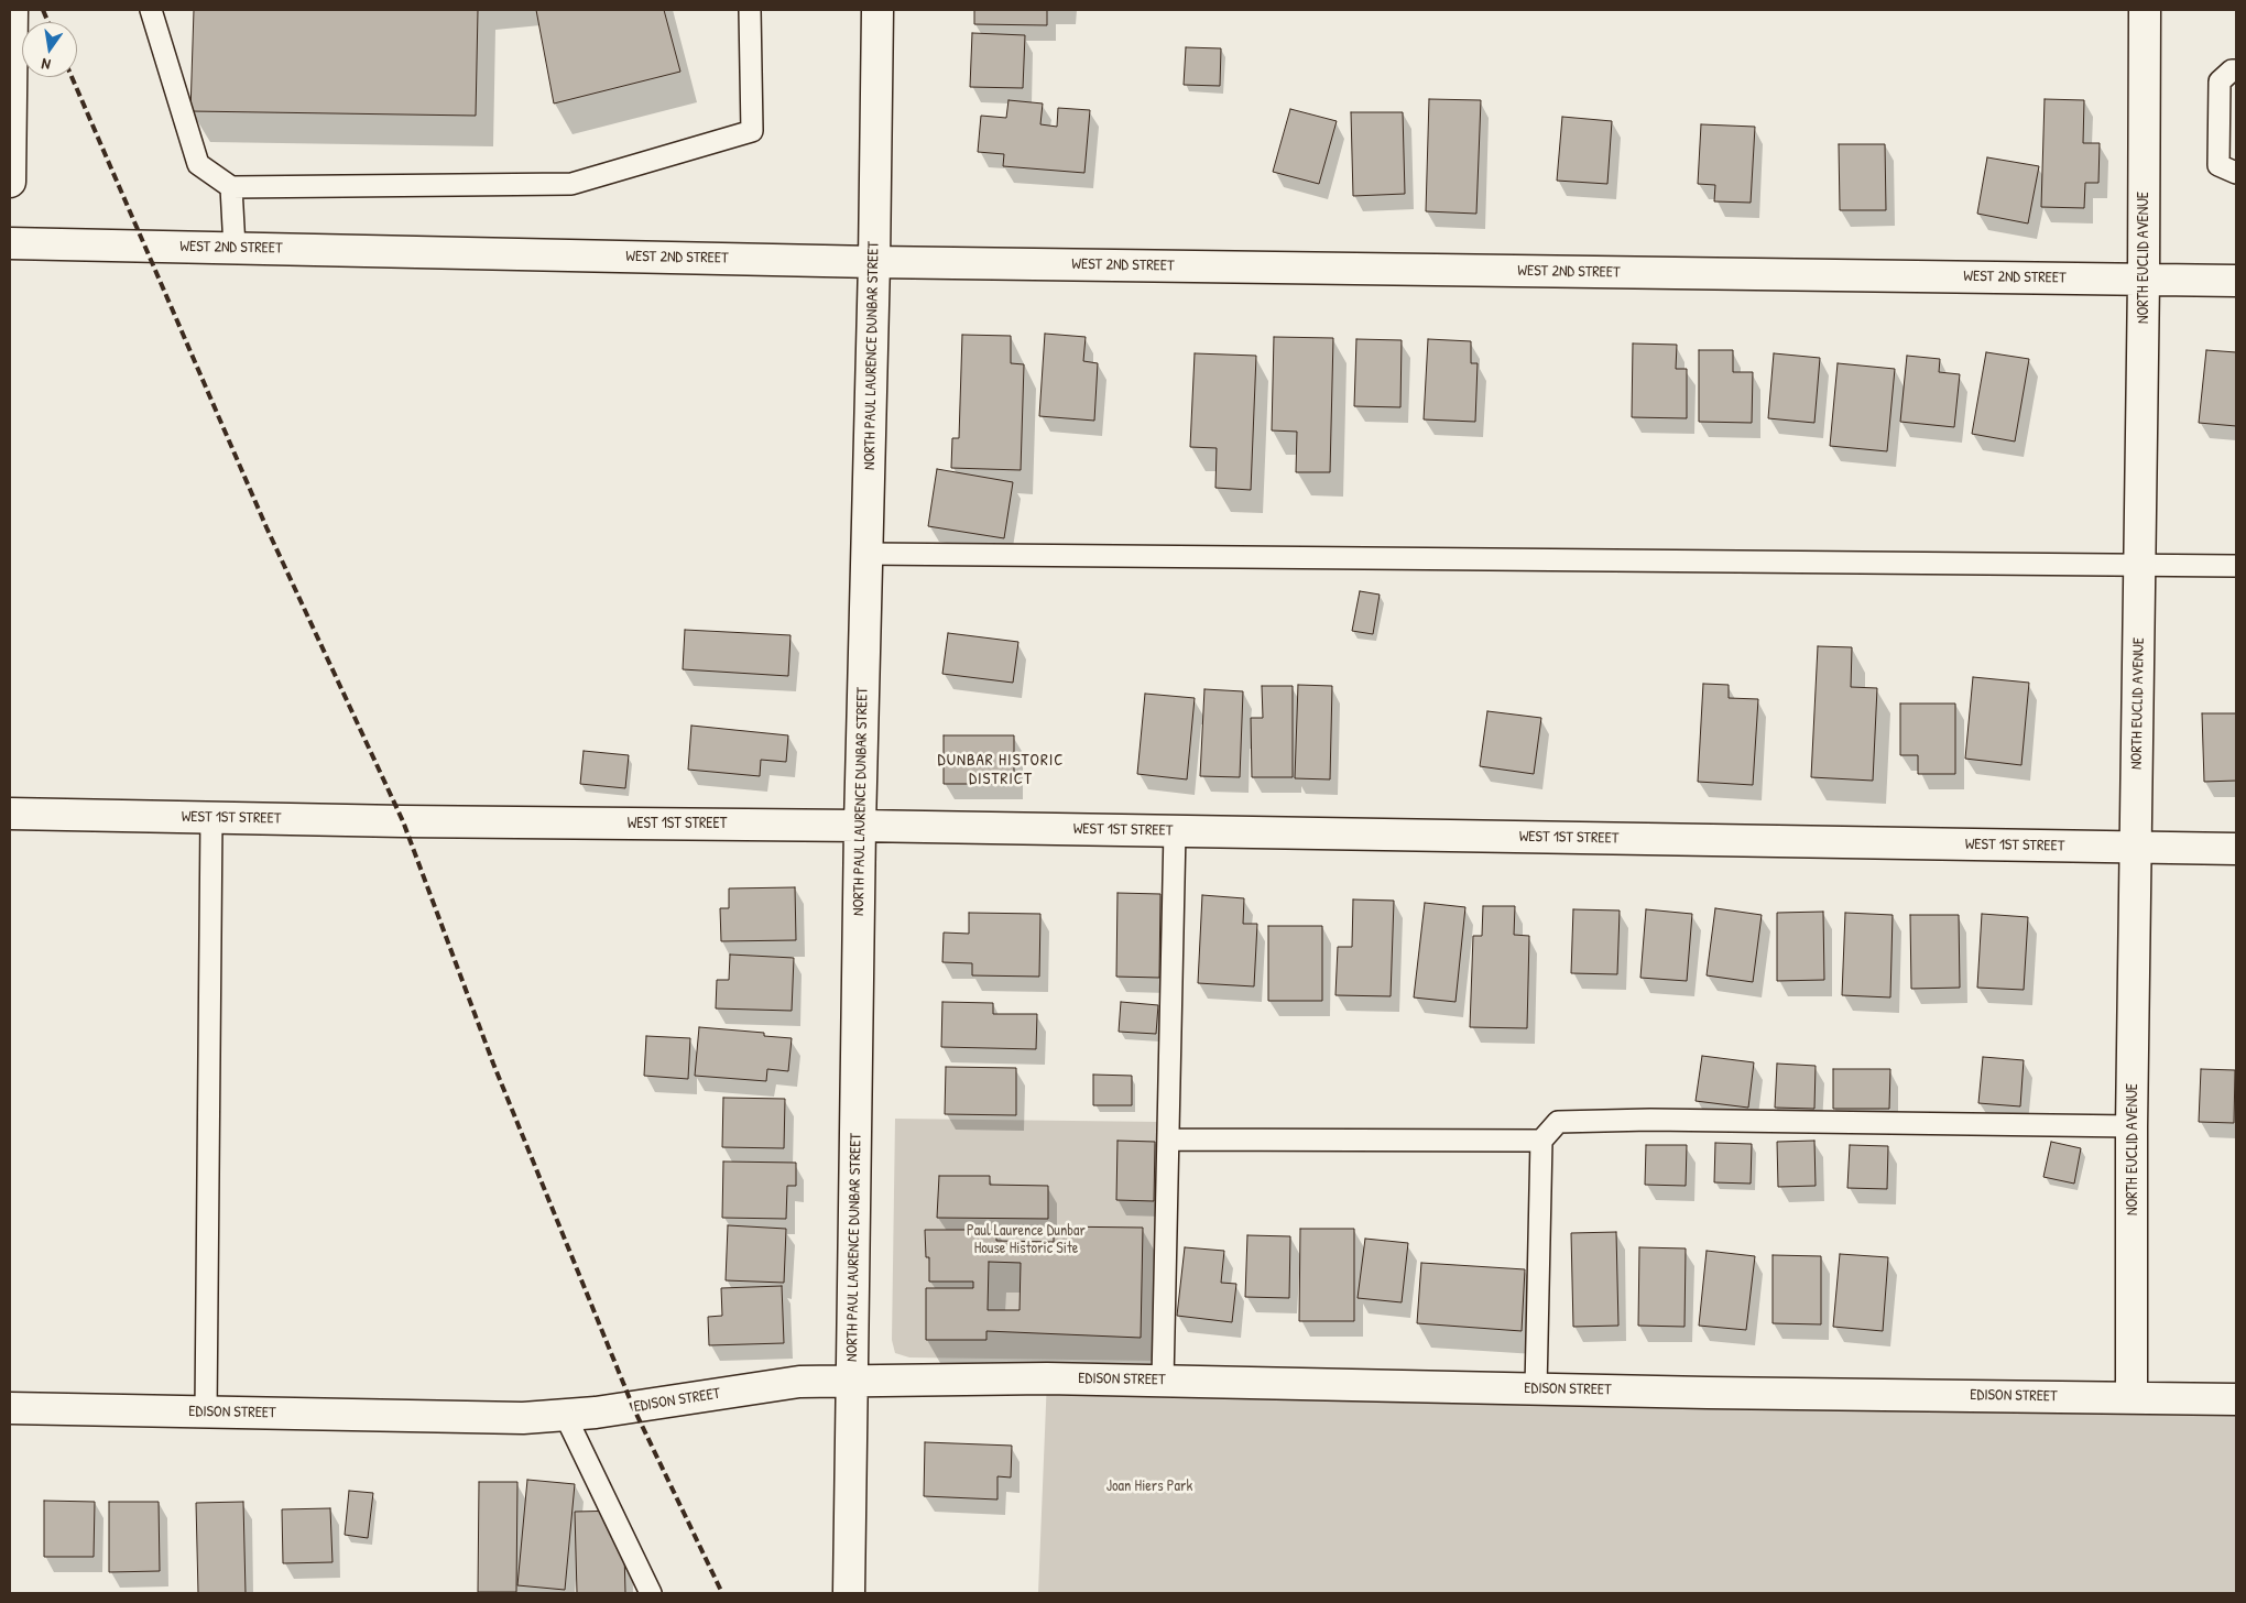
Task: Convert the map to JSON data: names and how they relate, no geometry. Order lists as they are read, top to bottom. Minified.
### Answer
{"streets":{"street":["WEST 2ND STREET","NORTH EUCLID AVENUE","NORTH PAUL LAURENCE DUNBAR STREET","WEST 1ST STREET","EDISON STREET"]},"crossings":[["WEST 2ND STREET","NORTH EUCLID AVENUE"],["WEST 2ND STREET","NORTH PAUL LAURENCE DUNBAR STREET"],["NORTH EUCLID AVENUE","WEST 1ST STREET"],["NORTH EUCLID AVENUE","EDISON STREET"],["NORTH PAUL LAURENCE DUNBAR STREET","WEST 1ST STREET"],["NORTH PAUL LAURENCE DUNBAR STREET","EDISON STREET"]],"districts":["DUNBAR HISTORIC DISTRICT"],"parks":["Paul Laurence Dunbar House Historic Site","Joan Hiers Park"],"north":"bottom"}
